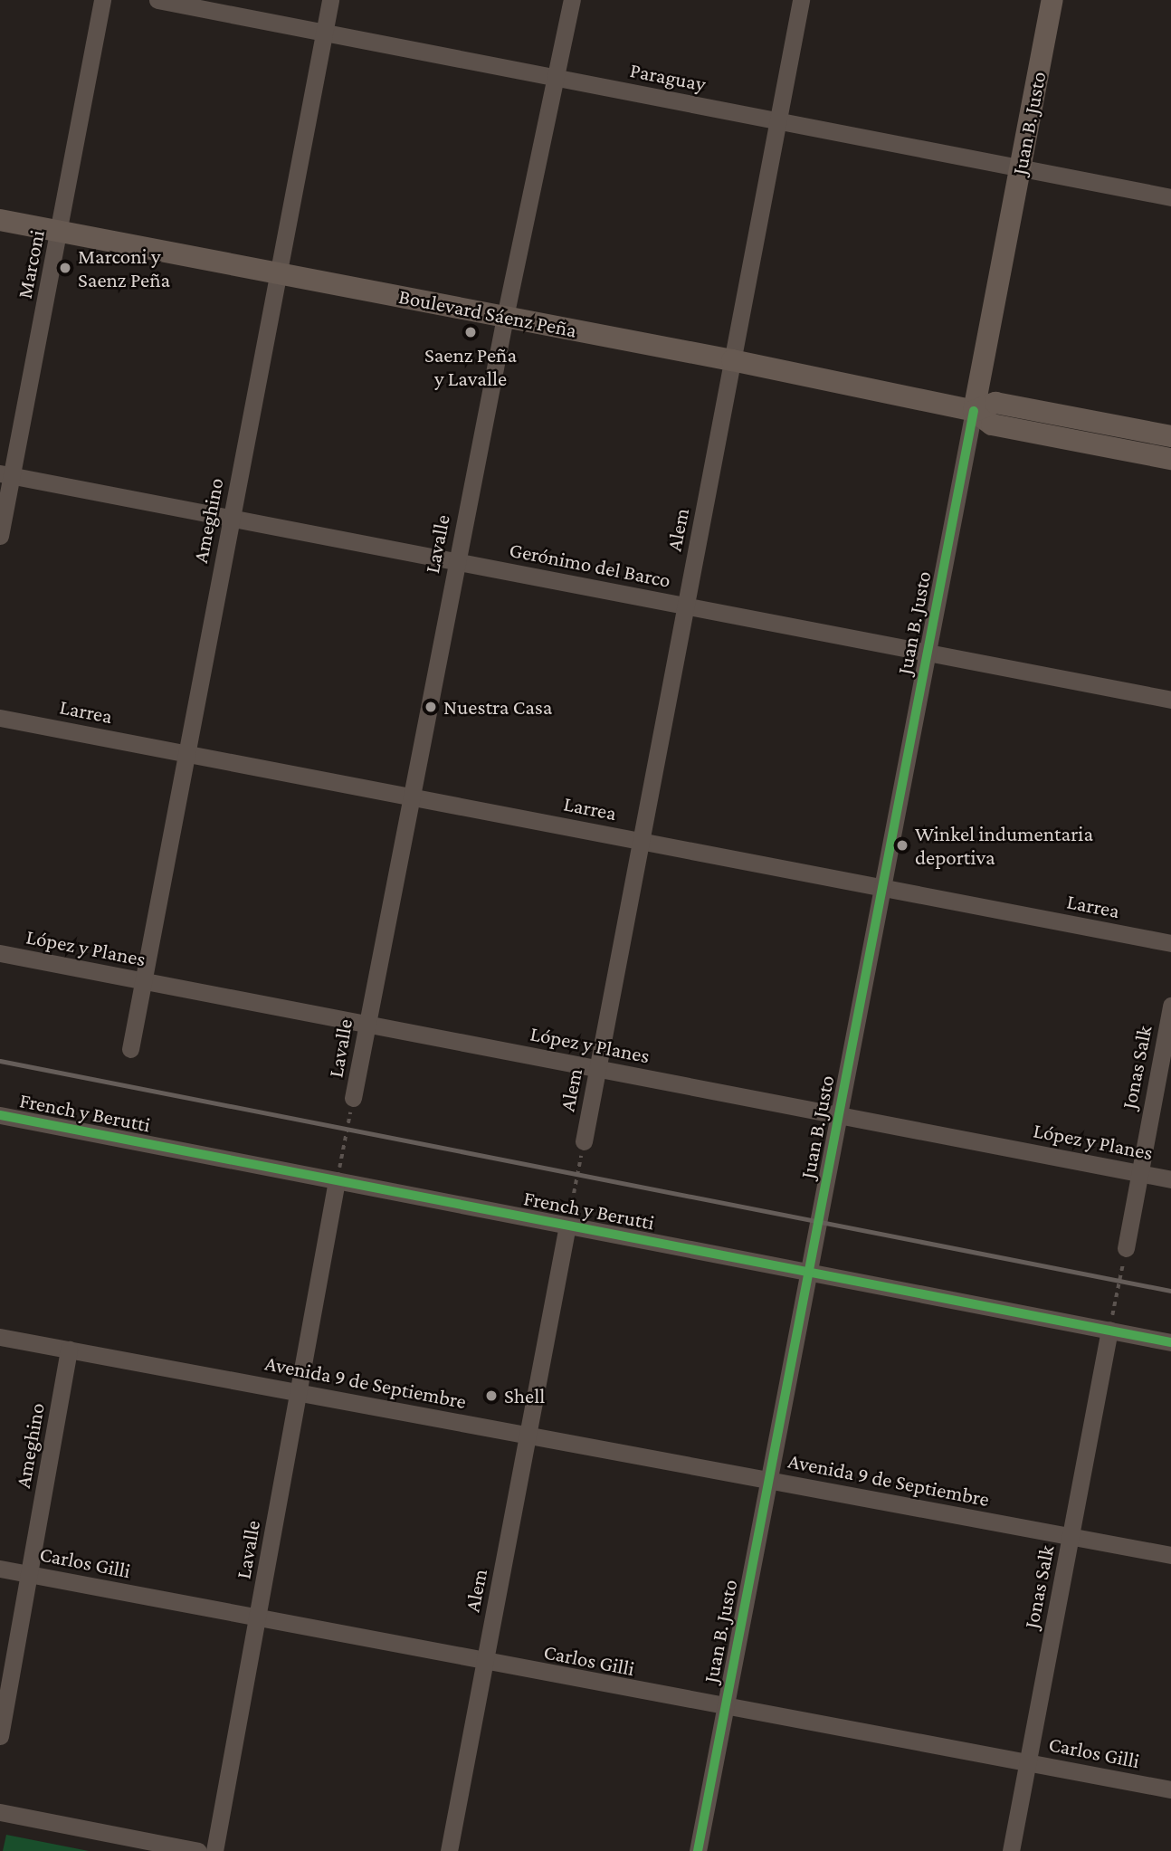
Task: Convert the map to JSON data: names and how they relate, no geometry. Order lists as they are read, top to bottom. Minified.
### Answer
{"streets":{"main road":["Juan B. Justo","Boulevard Sáenz Peña"],"street":["Paraguay","Marconi","Ameghino","Alem","Lavalle","Gerónimo del Barco","Larrea","López y Planes","Jonas Salk","French y Berutti","Avenida 9 de Septiembre","Carlos Gilli"]},"crossings":[["Paraguay","Juan B. Justo"],["Paraguay","Ameghino"],["Paraguay","Alem"],["Paraguay","Lavalle"],["Juan B. Justo","Boulevard Sáenz Peña"],["Juan B. Justo","Gerónimo del Barco"],["Juan B. Justo","Larrea"],["Juan B. Justo","López y Planes"],["Juan B. Justo","French y Berutti"],["Juan B. Justo","Avenida 9 de Septiembre"],["Juan B. Justo","Carlos Gilli"],["Marconi","Boulevard Sáenz Peña"],["Marconi","Gerónimo del Barco"],["Boulevard Sáenz Peña","Ameghino"],["Boulevard Sáenz Peña","Alem"],["Boulevard Sáenz Peña","Lavalle"],["Ameghino","Gerónimo del Barco"],["Ameghino","Larrea"],["Ameghino","López y Planes"],["Ameghino","Avenida 9 de Septiembre"],["Ameghino","Carlos Gilli"],["Alem","Gerónimo del Barco"],["Alem","Larrea"],["Alem","López y Planes"],["Alem","French y Berutti"],["Alem","Avenida 9 de Septiembre"],["Alem","Carlos Gilli"],["Lavalle","Gerónimo del Barco"],["Lavalle","Larrea"],["Lavalle","López y Planes"],["Lavalle","French y Berutti"],["Lavalle","Avenida 9 de Septiembre"],["Lavalle","Carlos Gilli"],["López y Planes","Jonas Salk"],["Jonas Salk","French y Berutti"],["Jonas Salk","Avenida 9 de Septiembre"],["Jonas Salk","Carlos Gilli"]],"places":["Marconi y Saenz Peña","Saenz Peña y Lavalle","Nuestra Casa","Winkel indumentaria deportiva","Shell"]}
